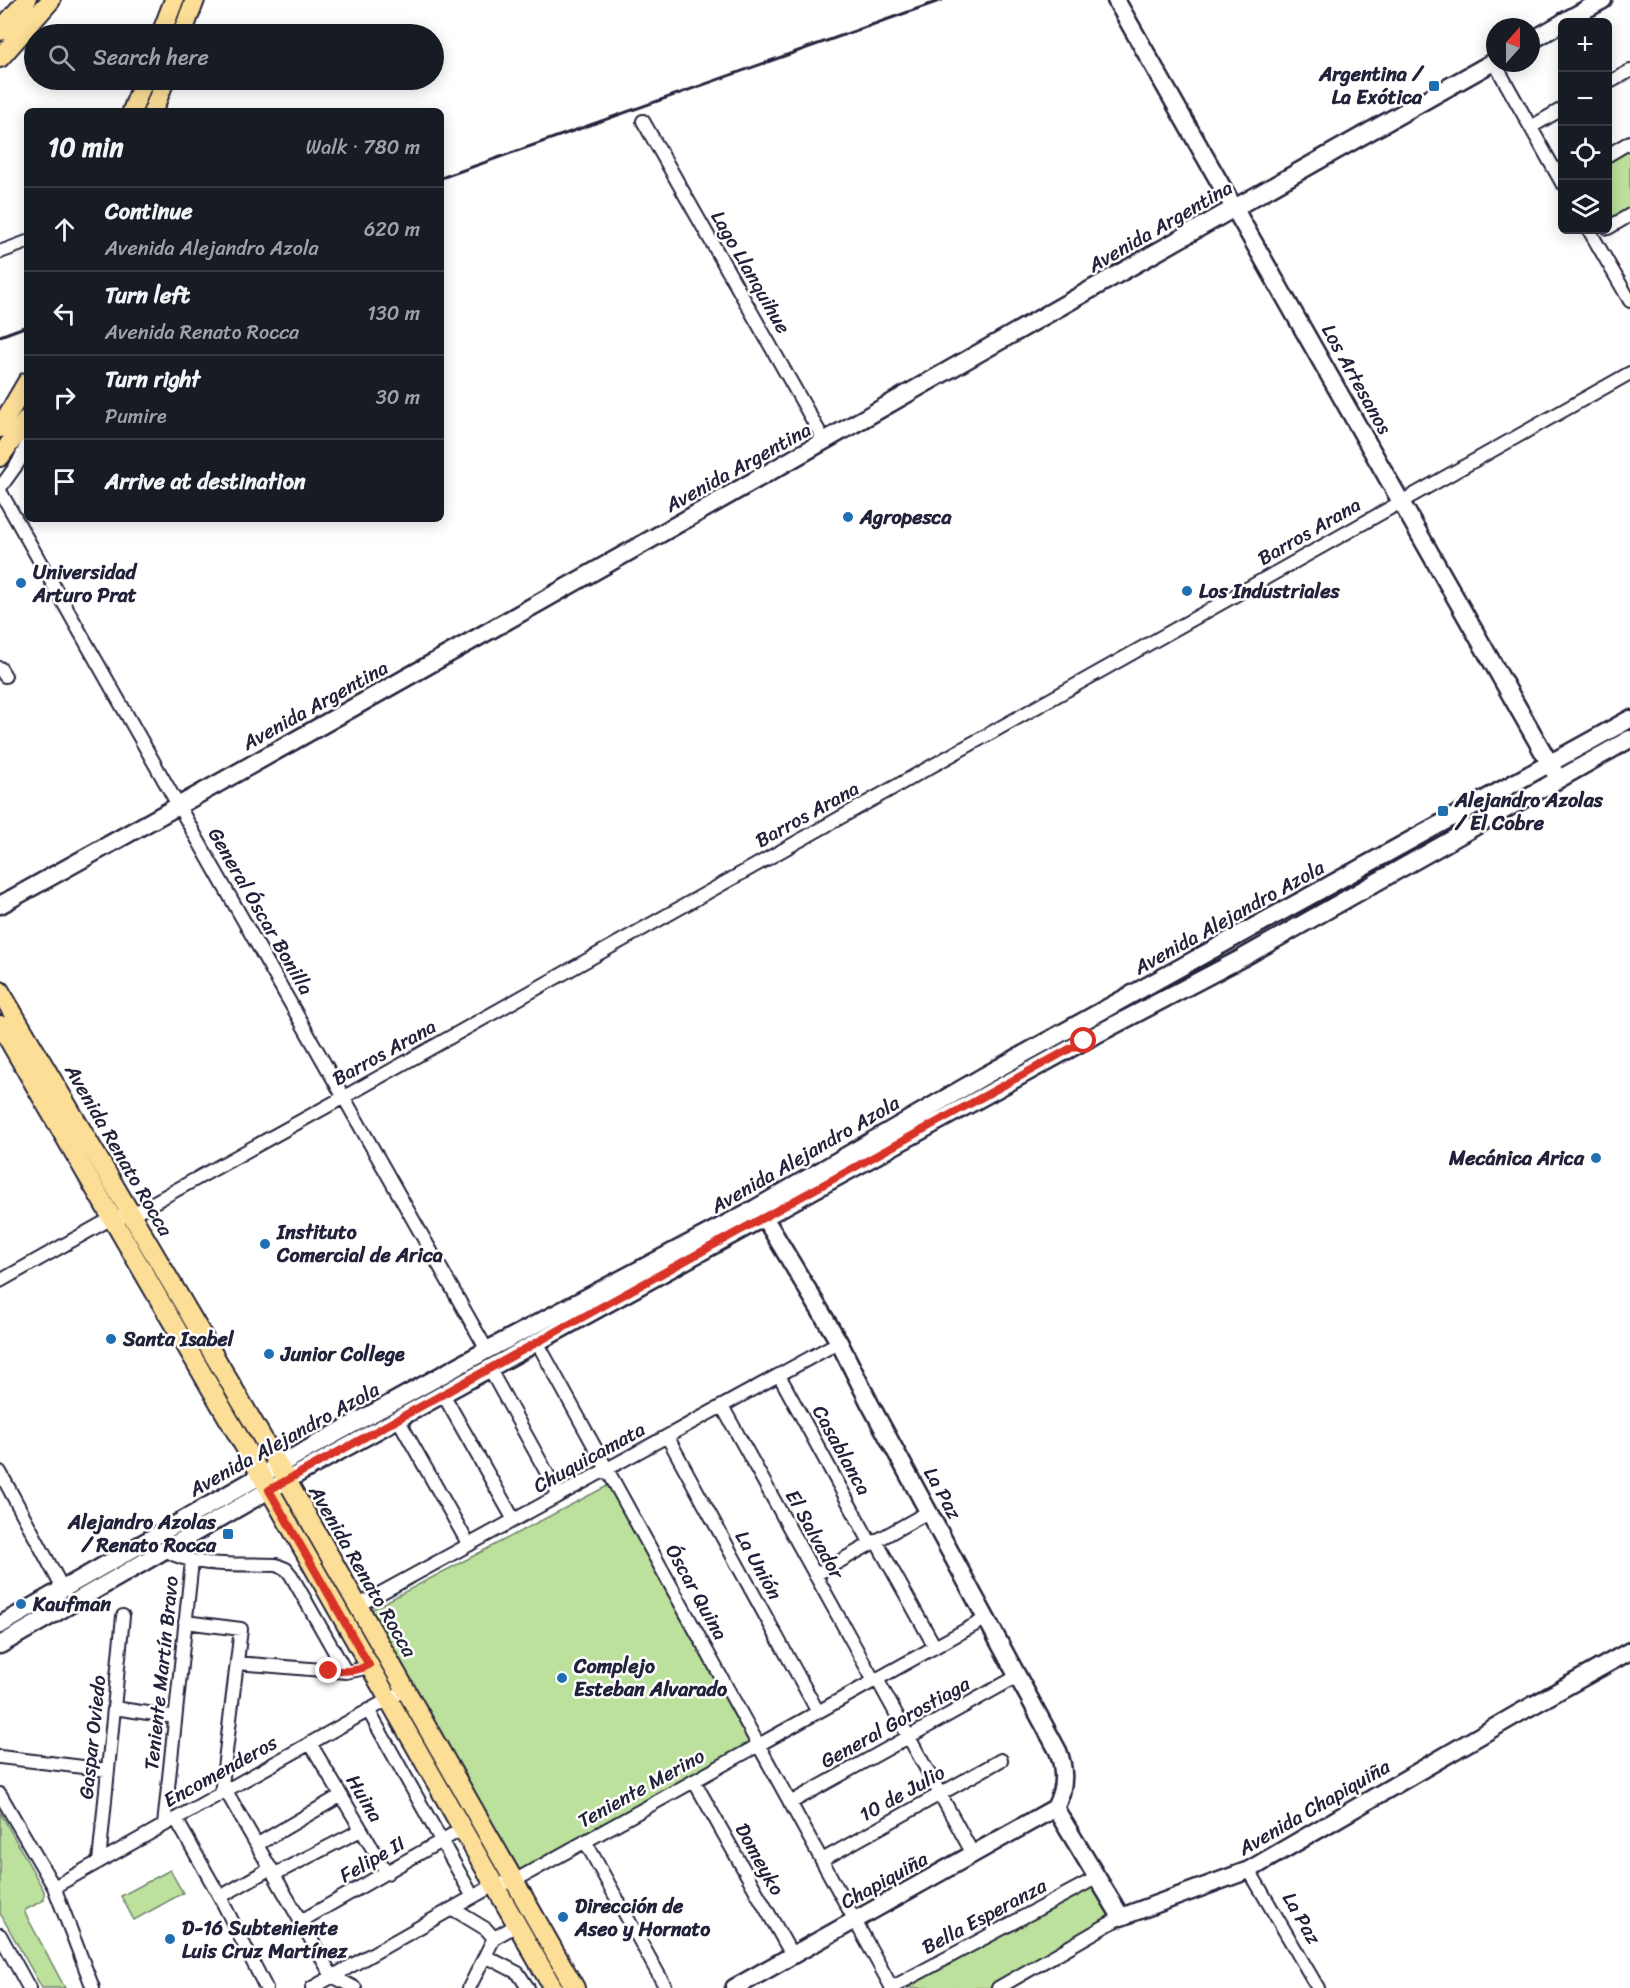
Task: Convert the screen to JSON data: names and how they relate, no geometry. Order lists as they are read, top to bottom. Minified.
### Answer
{"streets":{"main road":["Avenida Renato Rocca"],"street":["Avenida Argentina","Lago Llanquihue","Los Artesanos","Barros Arana","General Óscar Bonilla","Avenida Alejandro Azola","Casablanca","Chuquicamata","La Paz","El Salvador","La Unión","Óscar Quina","Teniente Martín Bravo","General Gorostiaga","Gaspar Oviedo","Encomenderos","Teniente Merino","10 de Julio","Huina","Avenida Chapiquiña","Felipe II","Domeyko","Chapiquiña","Bella Esperanza"]},"crossings":[["Avenida Argentina","Lago Llanquihue"],["Avenida Argentina","Los Artesanos"],["Avenida Argentina","General Óscar Bonilla"],["Los Artesanos","Barros Arana"],["Los Artesanos","Avenida Alejandro Azola"],["Barros Arana","General Óscar Bonilla"],["Barros Arana","Avenida Renato Rocca"],["General Óscar Bonilla","Avenida Alejandro Azola"],["Avenida Alejandro Azola","Avenida Renato Rocca"],["Avenida Alejandro Azola","La Paz"],["Avenida Alejandro Azola","Óscar Quina"],["Avenida Renato Rocca","Chuquicamata"],["Avenida Renato Rocca","Encomenderos"],["Avenida Renato Rocca","Teniente Merino"],["Avenida Renato Rocca","Felipe II"],["Casablanca","Chuquicamata"],["Casablanca","Teniente Merino"],["Chuquicamata","La Paz"],["Chuquicamata","El Salvador"],["Chuquicamata","La Unión"],["Chuquicamata","Óscar Quina"],["La Paz","General Gorostiaga"],["La Paz","Teniente Merino"],["La Paz","Avenida Chapiquiña"],["La Paz","Chapiquiña"],["El Salvador","General Gorostiaga"],["El Salvador","Teniente Merino"],["El Salvador","10 de Julio"],["El Salvador","Chapiquiña"],["La Unión","Teniente Merino"],["Óscar Quina","General Gorostiaga"],["Óscar Quina","Teniente Merino"],["Óscar Quina","10 de Julio"],["Óscar Quina","Chapiquiña"],["Óscar Quina","Bella Esperanza"],["Teniente Martín Bravo","Encomenderos"],["Gaspar Oviedo","Encomenderos"],["Encomenderos","Huina"],["Teniente Merino","Domeyko"],["Huina","Felipe II"],["Domeyko","Chapiquiña"]],"places":{"transit":["Argentina / La Exótica","Alejandro Azolas / El Cobre","Alejandro Azolas / Renato Rocca"],"other":["Agropesca","Universidad Arturo Prat","Los Industriales","Mecánica Arica","Instituto Comercial de Arica","Santa Isabel","Junior College","Kaufman","Complejo Esteban Alvarado","Dirección de Aseo y Hornato","D-16 Subteniente Luis Cruz Martínez"]},"north":"top","page":{"map_buttons":["+","−"],"search":"Search here","heading":["10 min","Walk · 780 m"],"list":[["Continue","Avenida Alejandro Azola","620 m"],["Turn left","Avenida Renato Rocca","130 m"],["Turn right","Pumire","30 m"],"Arrive at destination"]}}
